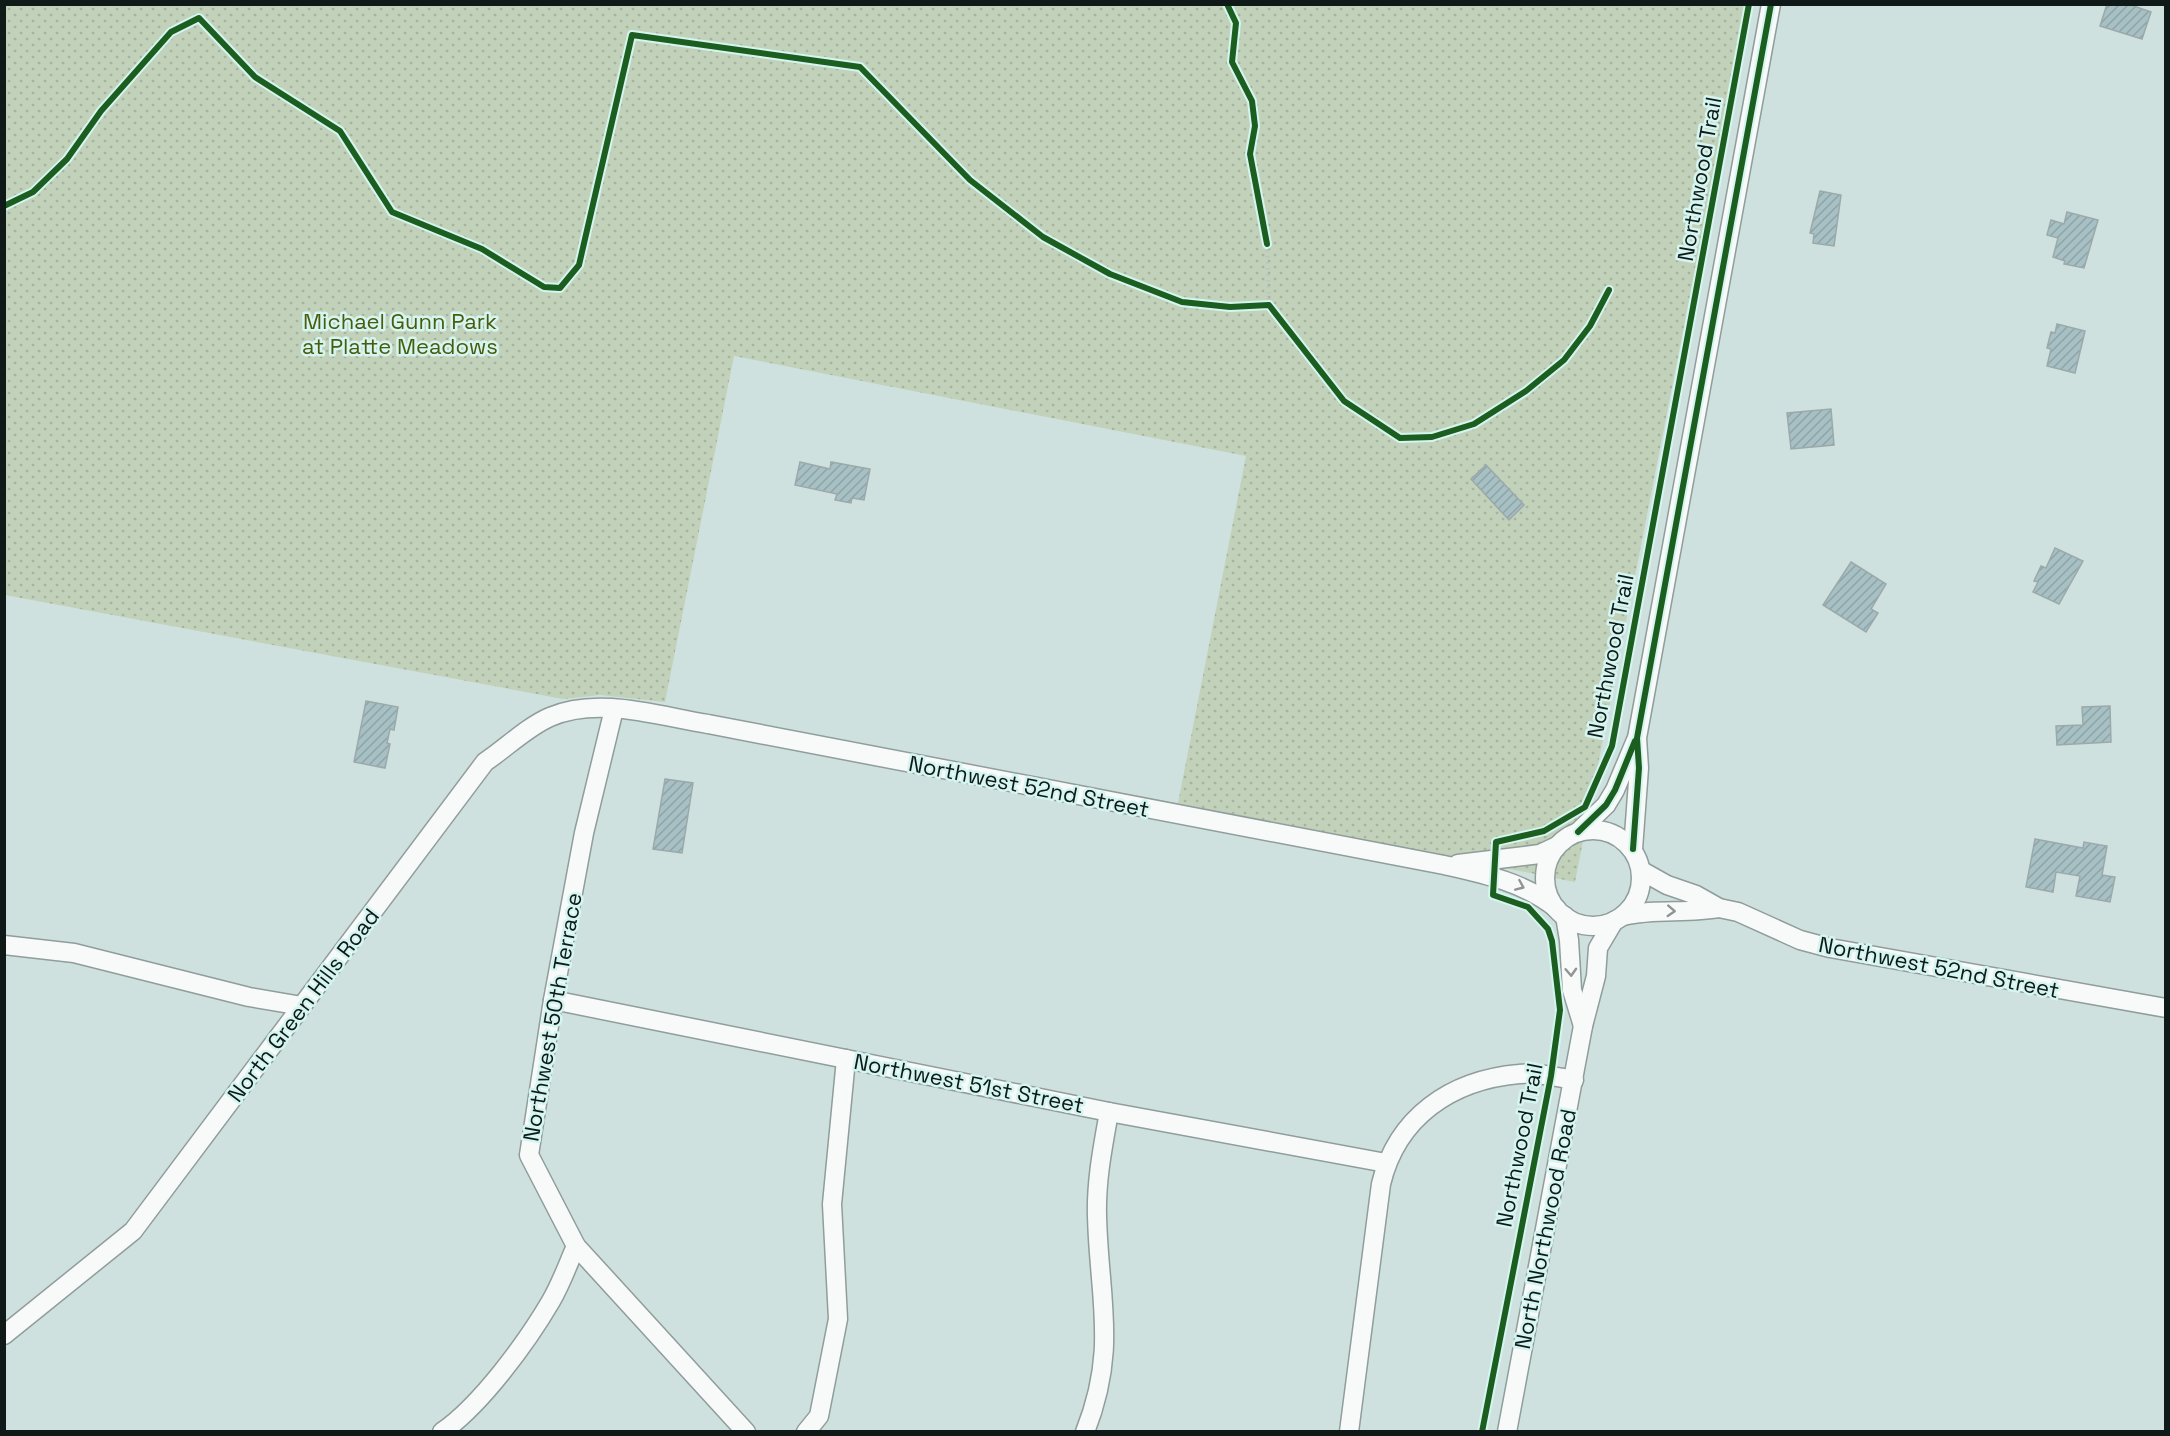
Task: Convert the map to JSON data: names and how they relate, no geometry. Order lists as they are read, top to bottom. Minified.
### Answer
{"streets":{"street":["Northwest 52nd Street","North Green Hills Road","Northwest 50th Terrace","Northwest 51st Street","North Northwood Road"],"cycle path":["Northwood Trail"]},"crossings":[["Northwest 52nd Street","North Green Hills Road"],["Northwest 52nd Street","Northwest 50th Terrace"],["Northwest 52nd Street","North Northwood Road"],["North Green Hills Road","Northwest 50th Terrace"],["Northwest 50th Terrace","Northwest 51st Street"]],"parks":["Michael Gunn Park at Platte Meadows"]}
